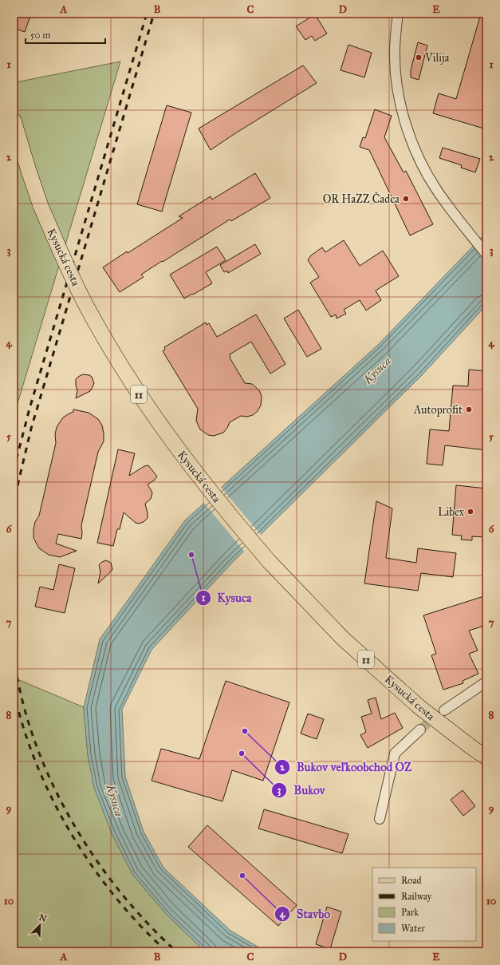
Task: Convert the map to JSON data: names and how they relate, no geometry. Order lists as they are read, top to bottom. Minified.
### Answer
{"streets":{"main road":["Kysucká cesta","11"]},"water":["Kysuca"],"places":["Vilija","OR HaZZ Čadca","Autoprofit","Libex","Kysuca","Bukov veľkoobchod OZ","Bukov","Stavbo"],"legend":["Road","Railway","Park","Water"],"scale_bar":"50 m","north":"top right","grid":{"columns":["A","B","C","D","E"],"rows":["1","2","3","4","5","6","7","8","9","10"]}}
